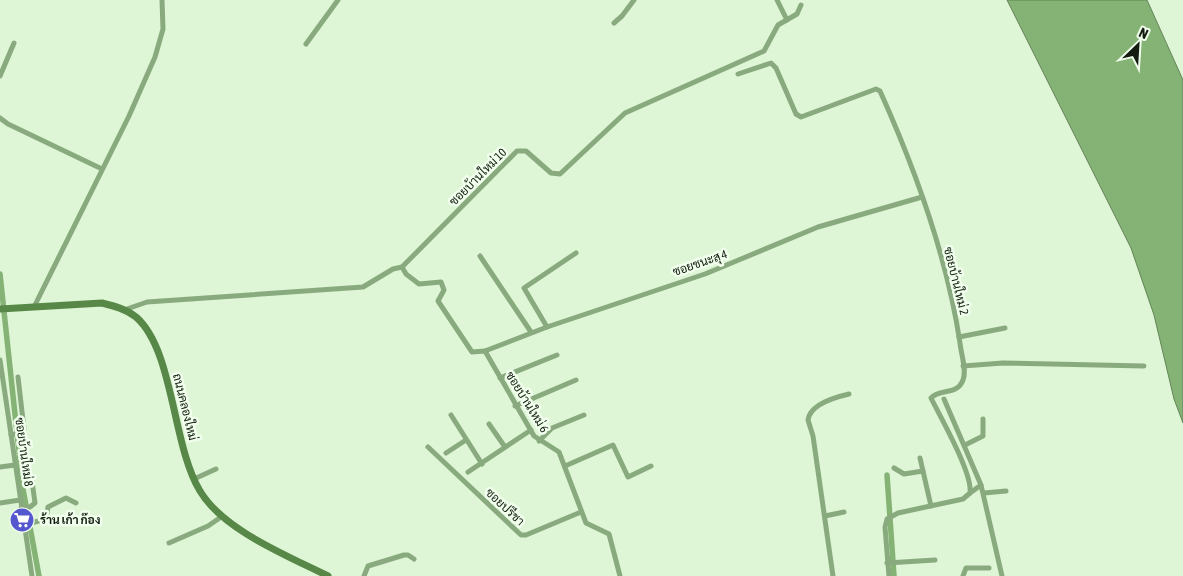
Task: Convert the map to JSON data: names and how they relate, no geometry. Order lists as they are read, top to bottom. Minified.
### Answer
{"streets":{"street":["ซอยบ้านใหม่ 10","ซอยชนะสุ 4","ซอยบ้านใหม่ 2","ซอยบ้านใหม่ 6","ถนนคลองใหม่","ซอยบ้านใหม่ 8","ซอยปรีชา"]},"crossings":[["ซอยบ้านใหม่ 10","ถนนคลองใหม่"],["ซอยชนะสุ 4","ซอยบ้านใหม่ 2"],["ซอยชนะสุ 4","ซอยบ้านใหม่ 6"],["ซอยบ้านใหม่ 6","ซอยปรีชา"]],"places":{"supermarket":["ร้าน เก้า ก๊อง"]},"north":"top right"}
